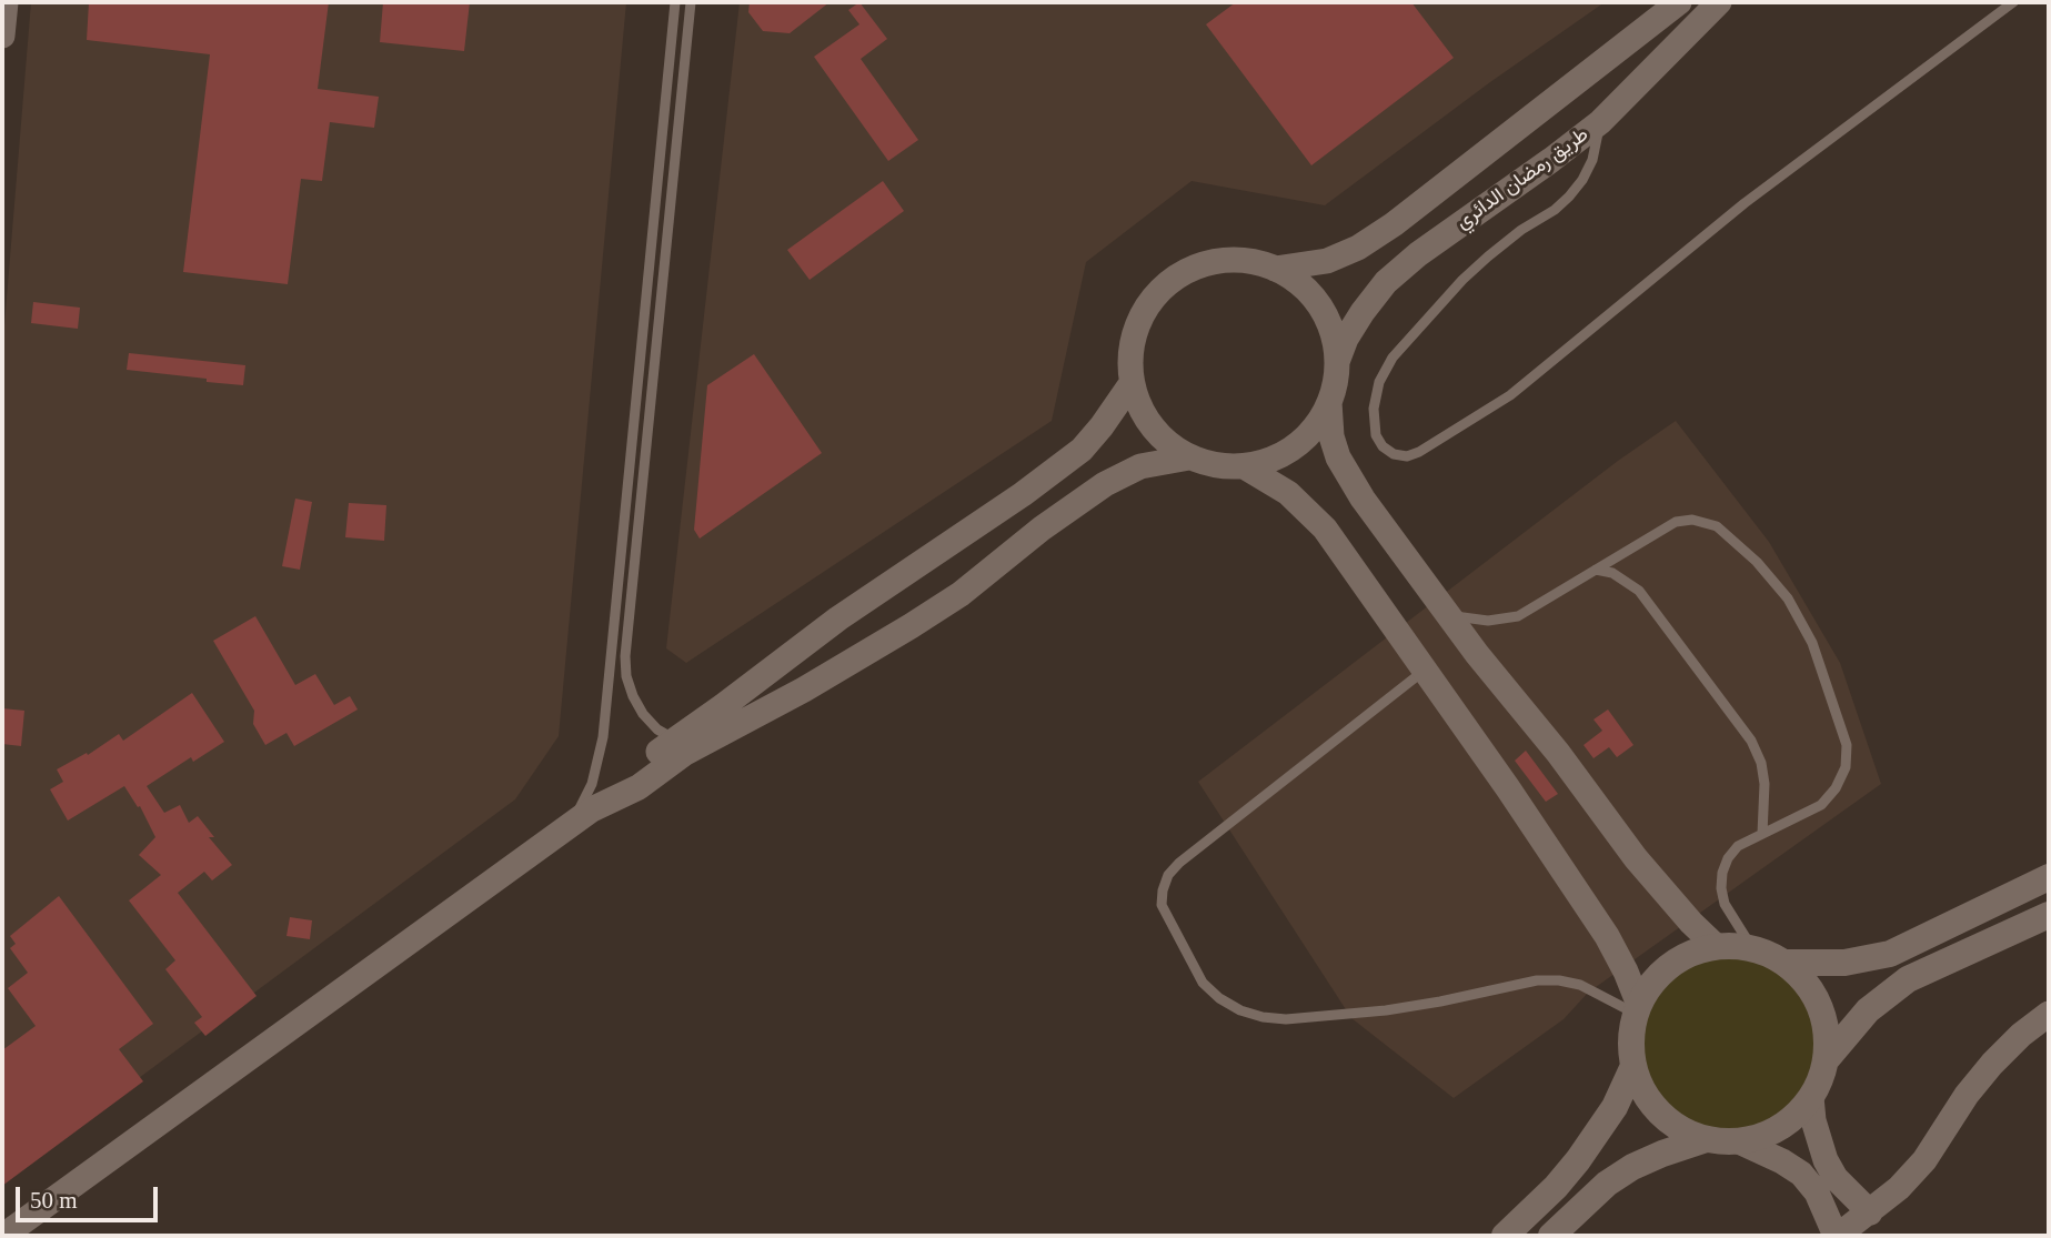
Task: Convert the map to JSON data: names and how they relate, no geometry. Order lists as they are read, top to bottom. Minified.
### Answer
{"streets":{"street":["طريق رمضان الدائري"]},"scale_bar":"50 m"}
